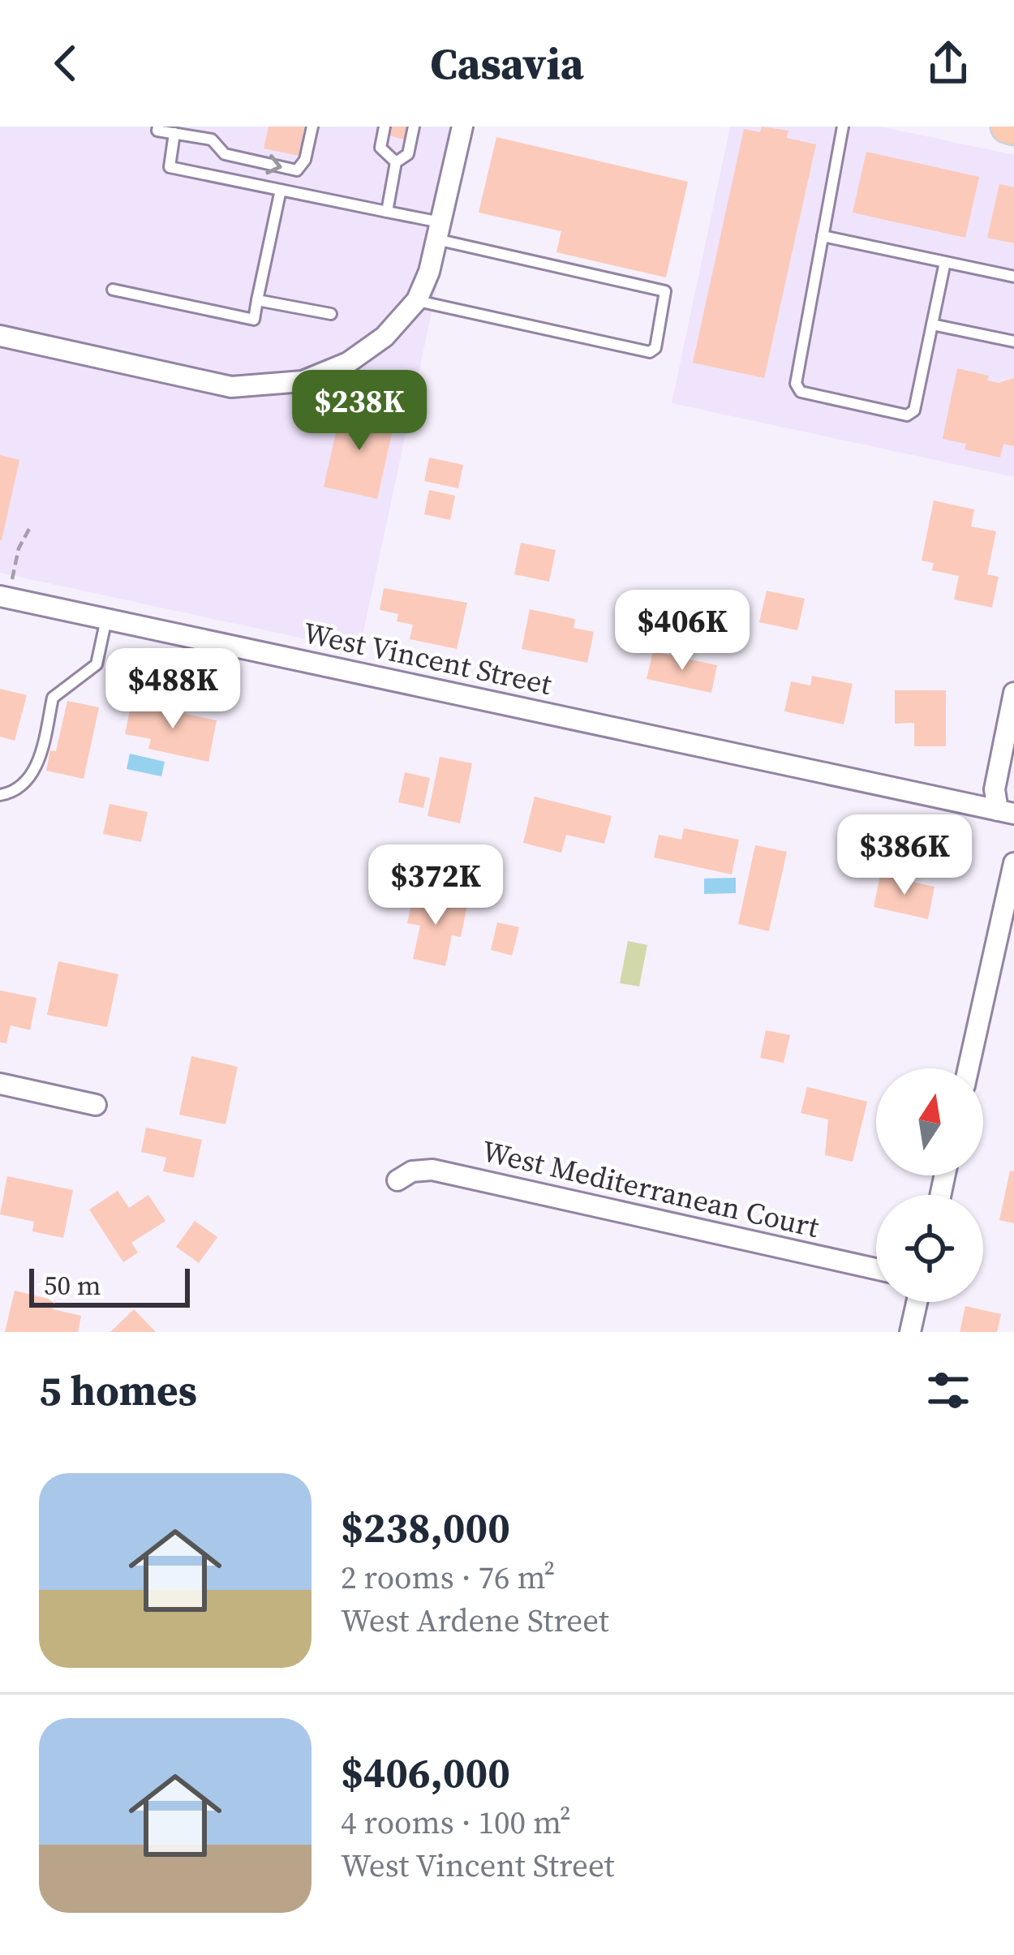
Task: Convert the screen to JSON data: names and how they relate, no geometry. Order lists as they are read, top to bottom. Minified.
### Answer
{"streets":{"street":["West Vincent Street","West Mediterranean Court"]},"scale_bar":"50 m","north":"top","page":{"header":"Casavia","price":["$238K","$406K","$488K","$386K","$372K"],"scale":"50 m","heading":"5 homes","list":[{"name":"$238,000","note":"2 rooms · 76 m² · West Ardene Street"},{"name":"$406,000","note":"4 rooms · 100 m² · West Vincent Street"}]}}
